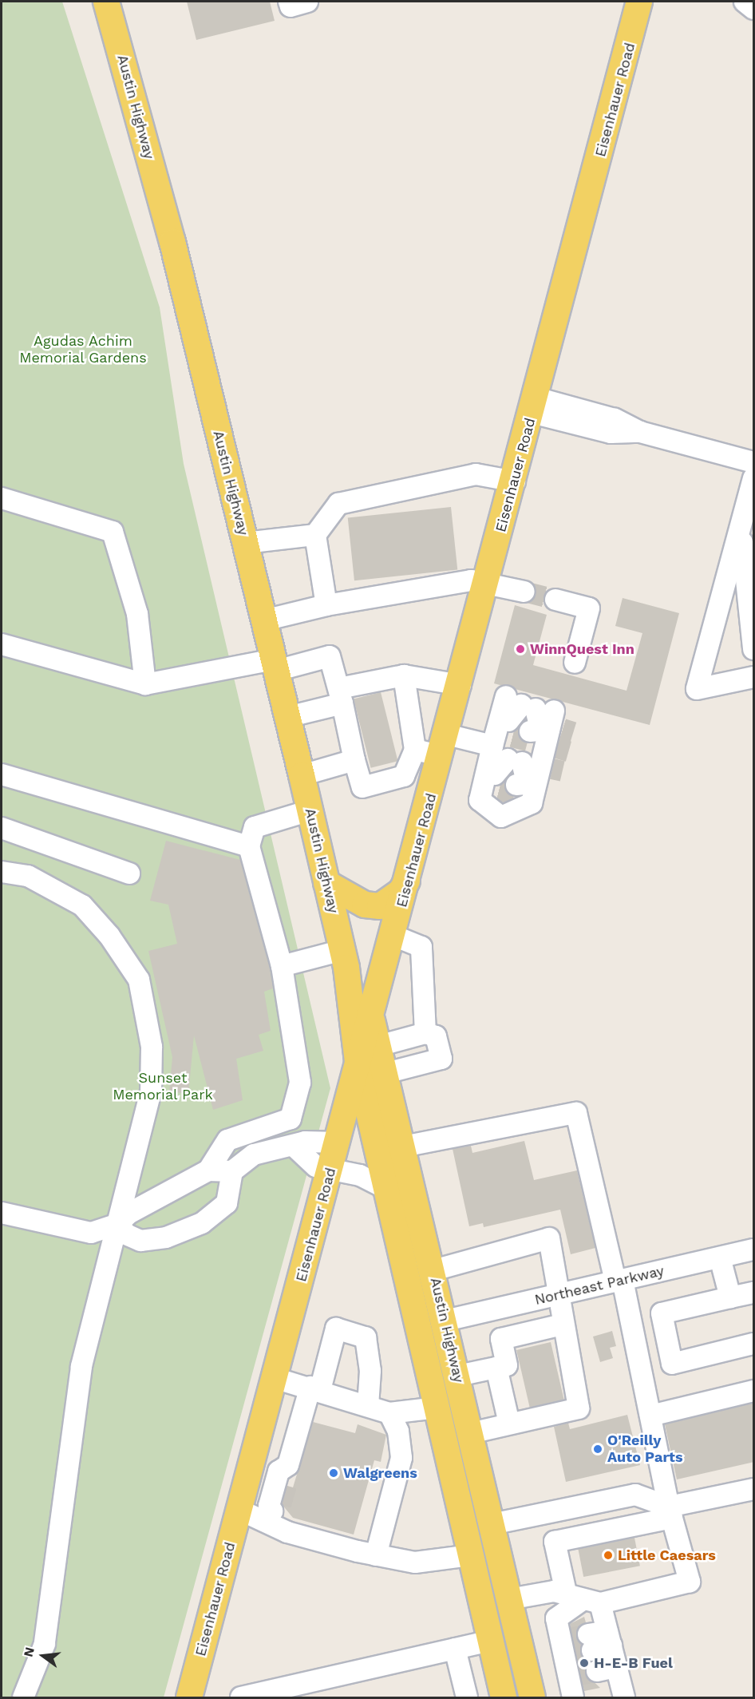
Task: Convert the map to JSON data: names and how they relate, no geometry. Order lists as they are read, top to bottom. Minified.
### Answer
{"streets":{"main road":["Eisenhauer Road","Austin Highway"],"street":["Northeast Parkway"]},"crossings":[["Eisenhauer Road","Austin Highway"],["Austin Highway","Northeast Parkway"]],"parks":["Agudas Achim Memorial Gardens","Sunset Memorial Park"],"places":["WinnQuest Inn","O'Reilly Auto Parts","Walgreens","Little Caesars","H-E-B Fuel"],"north":"left"}
